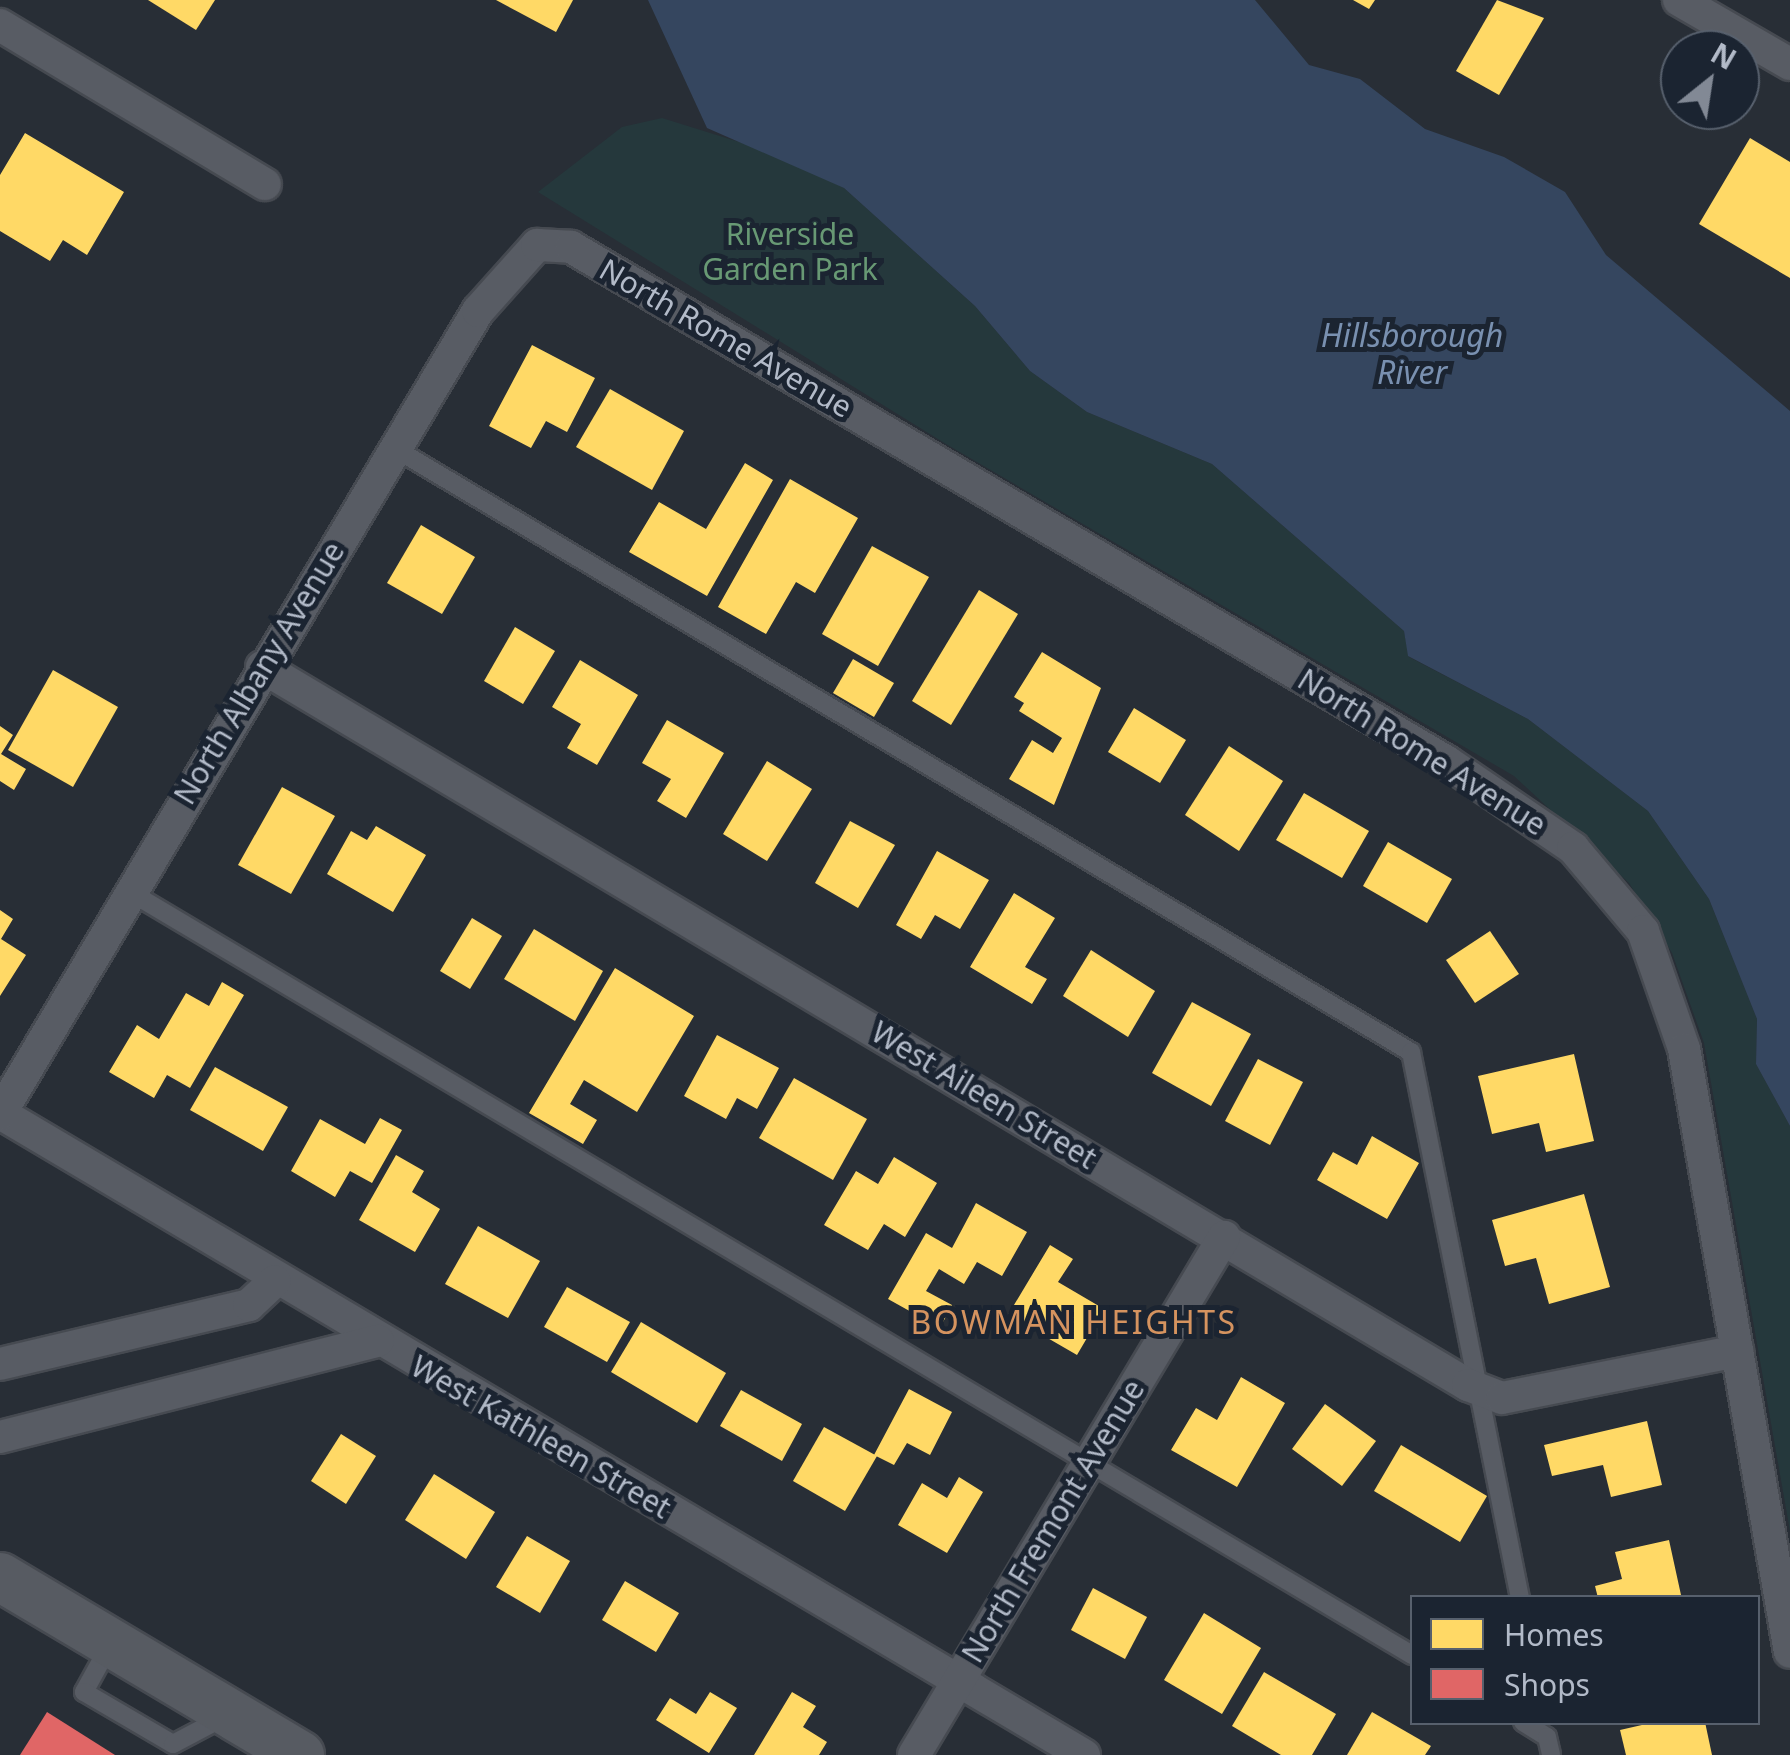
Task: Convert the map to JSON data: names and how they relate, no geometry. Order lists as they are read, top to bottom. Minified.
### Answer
{"streets":{"street":["North Rome Avenue","North Albany Avenue","West Aileen Street","West Kathleen Street","North Fremont Avenue"]},"crossings":[["North Rome Avenue","North Albany Avenue"],["North Rome Avenue","West Aileen Street"],["North Albany Avenue","West Aileen Street"],["North Albany Avenue","West Kathleen Street"],["West Aileen Street","North Fremont Avenue"],["West Kathleen Street","North Fremont Avenue"]],"districts":["BOWMAN HEIGHTS"],"water":["Hillsborough River"],"parks":["Riverside Garden Park"],"legend":["Homes","Shops"],"north":"top right"}
